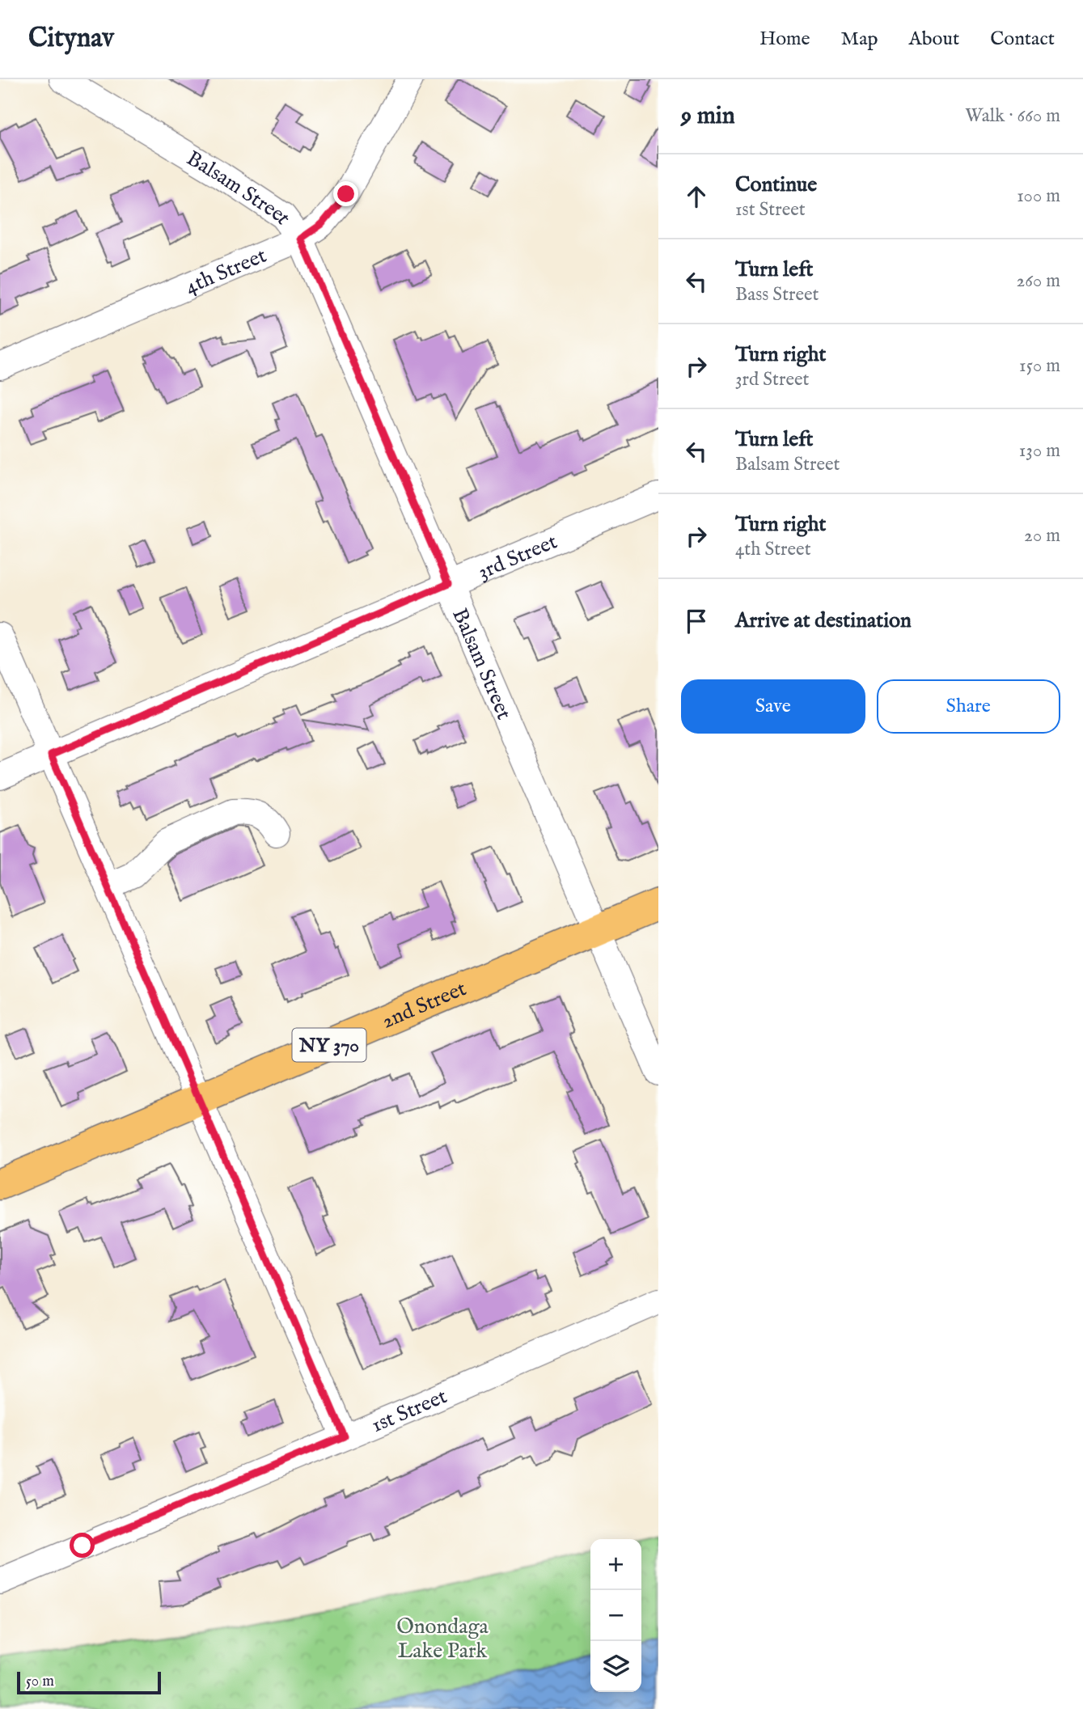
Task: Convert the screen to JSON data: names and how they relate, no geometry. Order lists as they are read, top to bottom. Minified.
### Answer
{"streets":{"main road":["2nd Street","NY 370"],"street":["Balsam Street","4th Street","3rd Street","1st Street"]},"crossings":[["Balsam Street","4th Street"],["Balsam Street","3rd Street"],["Balsam Street","2nd Street"]],"parks":["Onondaga Lake Park"],"scale_bar":"50 m","page":{"header":"Citynav","nav":["Home","Map","About","Contact"],"heading":["9 min","Walk · 660 m"],"list":[["Continue","1st Street","100 m"],["Turn left","Bass Street","260 m"],["Turn right","3rd Street","150 m"],["Turn left","Balsam Street","130 m"],["Turn right","4th Street","20 m"],"Arrive at destination"],"buttons":["Save","Share"],"map_buttons":["+","−"],"scale":"50 m"}}
